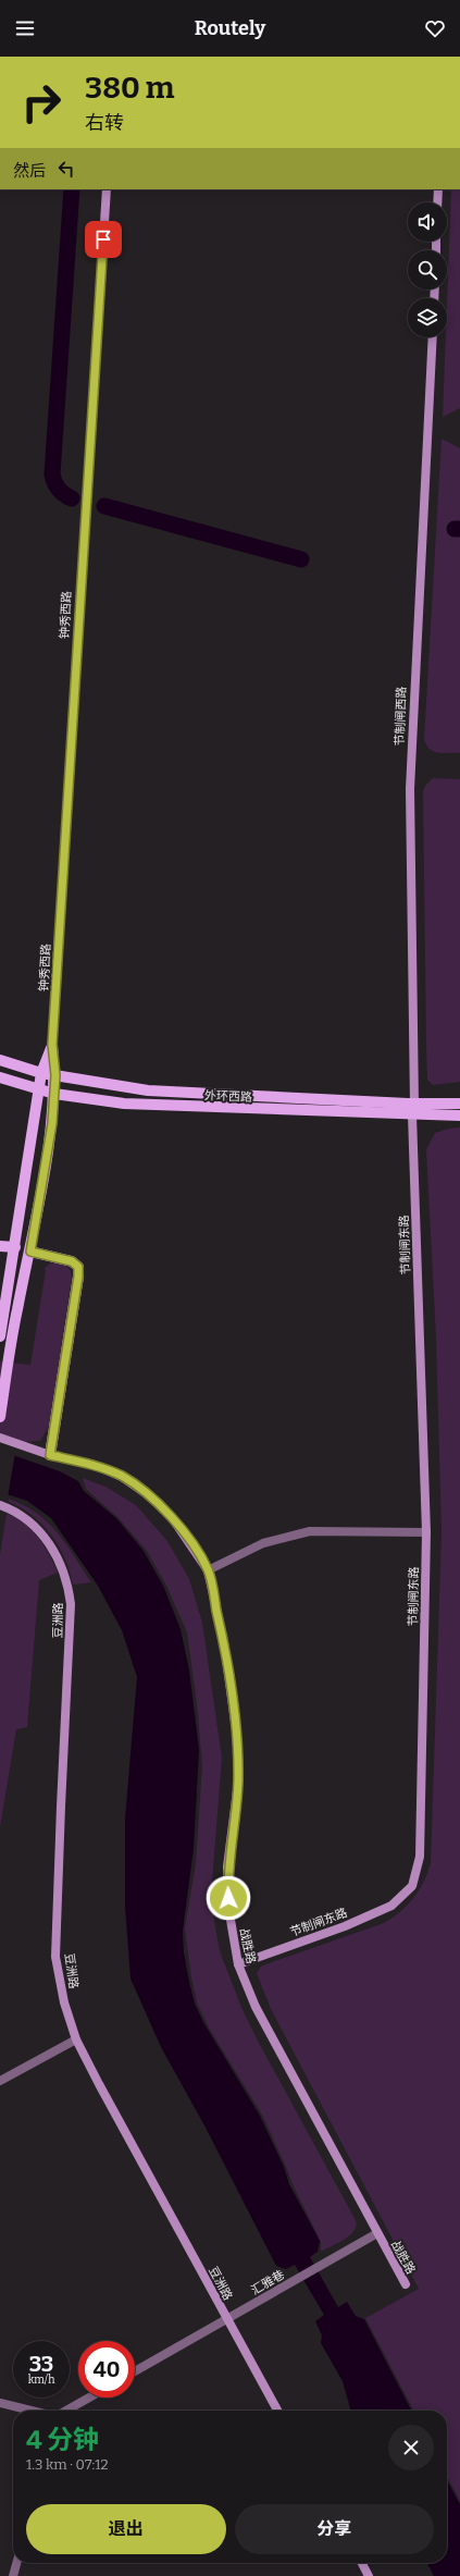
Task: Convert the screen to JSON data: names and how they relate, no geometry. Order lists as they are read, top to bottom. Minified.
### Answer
{"streets":{"main road":["钟秀西路","外环西路"],"street":["节制闸西路","节制闸东路","豆洲路","战胜路","汇雅巷"]},"crossings":[["钟秀西路","外环西路"],["节制闸西路","外环西路"],["节制闸西路","节制闸东路"],["外环西路","节制闸东路"],["节制闸东路","战胜路"],["豆洲路","汇雅巷"],["战胜路","汇雅巷"]],"page":{"header":"Routely","turn":["380 m","右转"],"then":"然后","speed":"33 km/h","limit":"40","heading":["4 分钟","1.3 km · 07:12"],"buttons":["退出","分享"]}}
